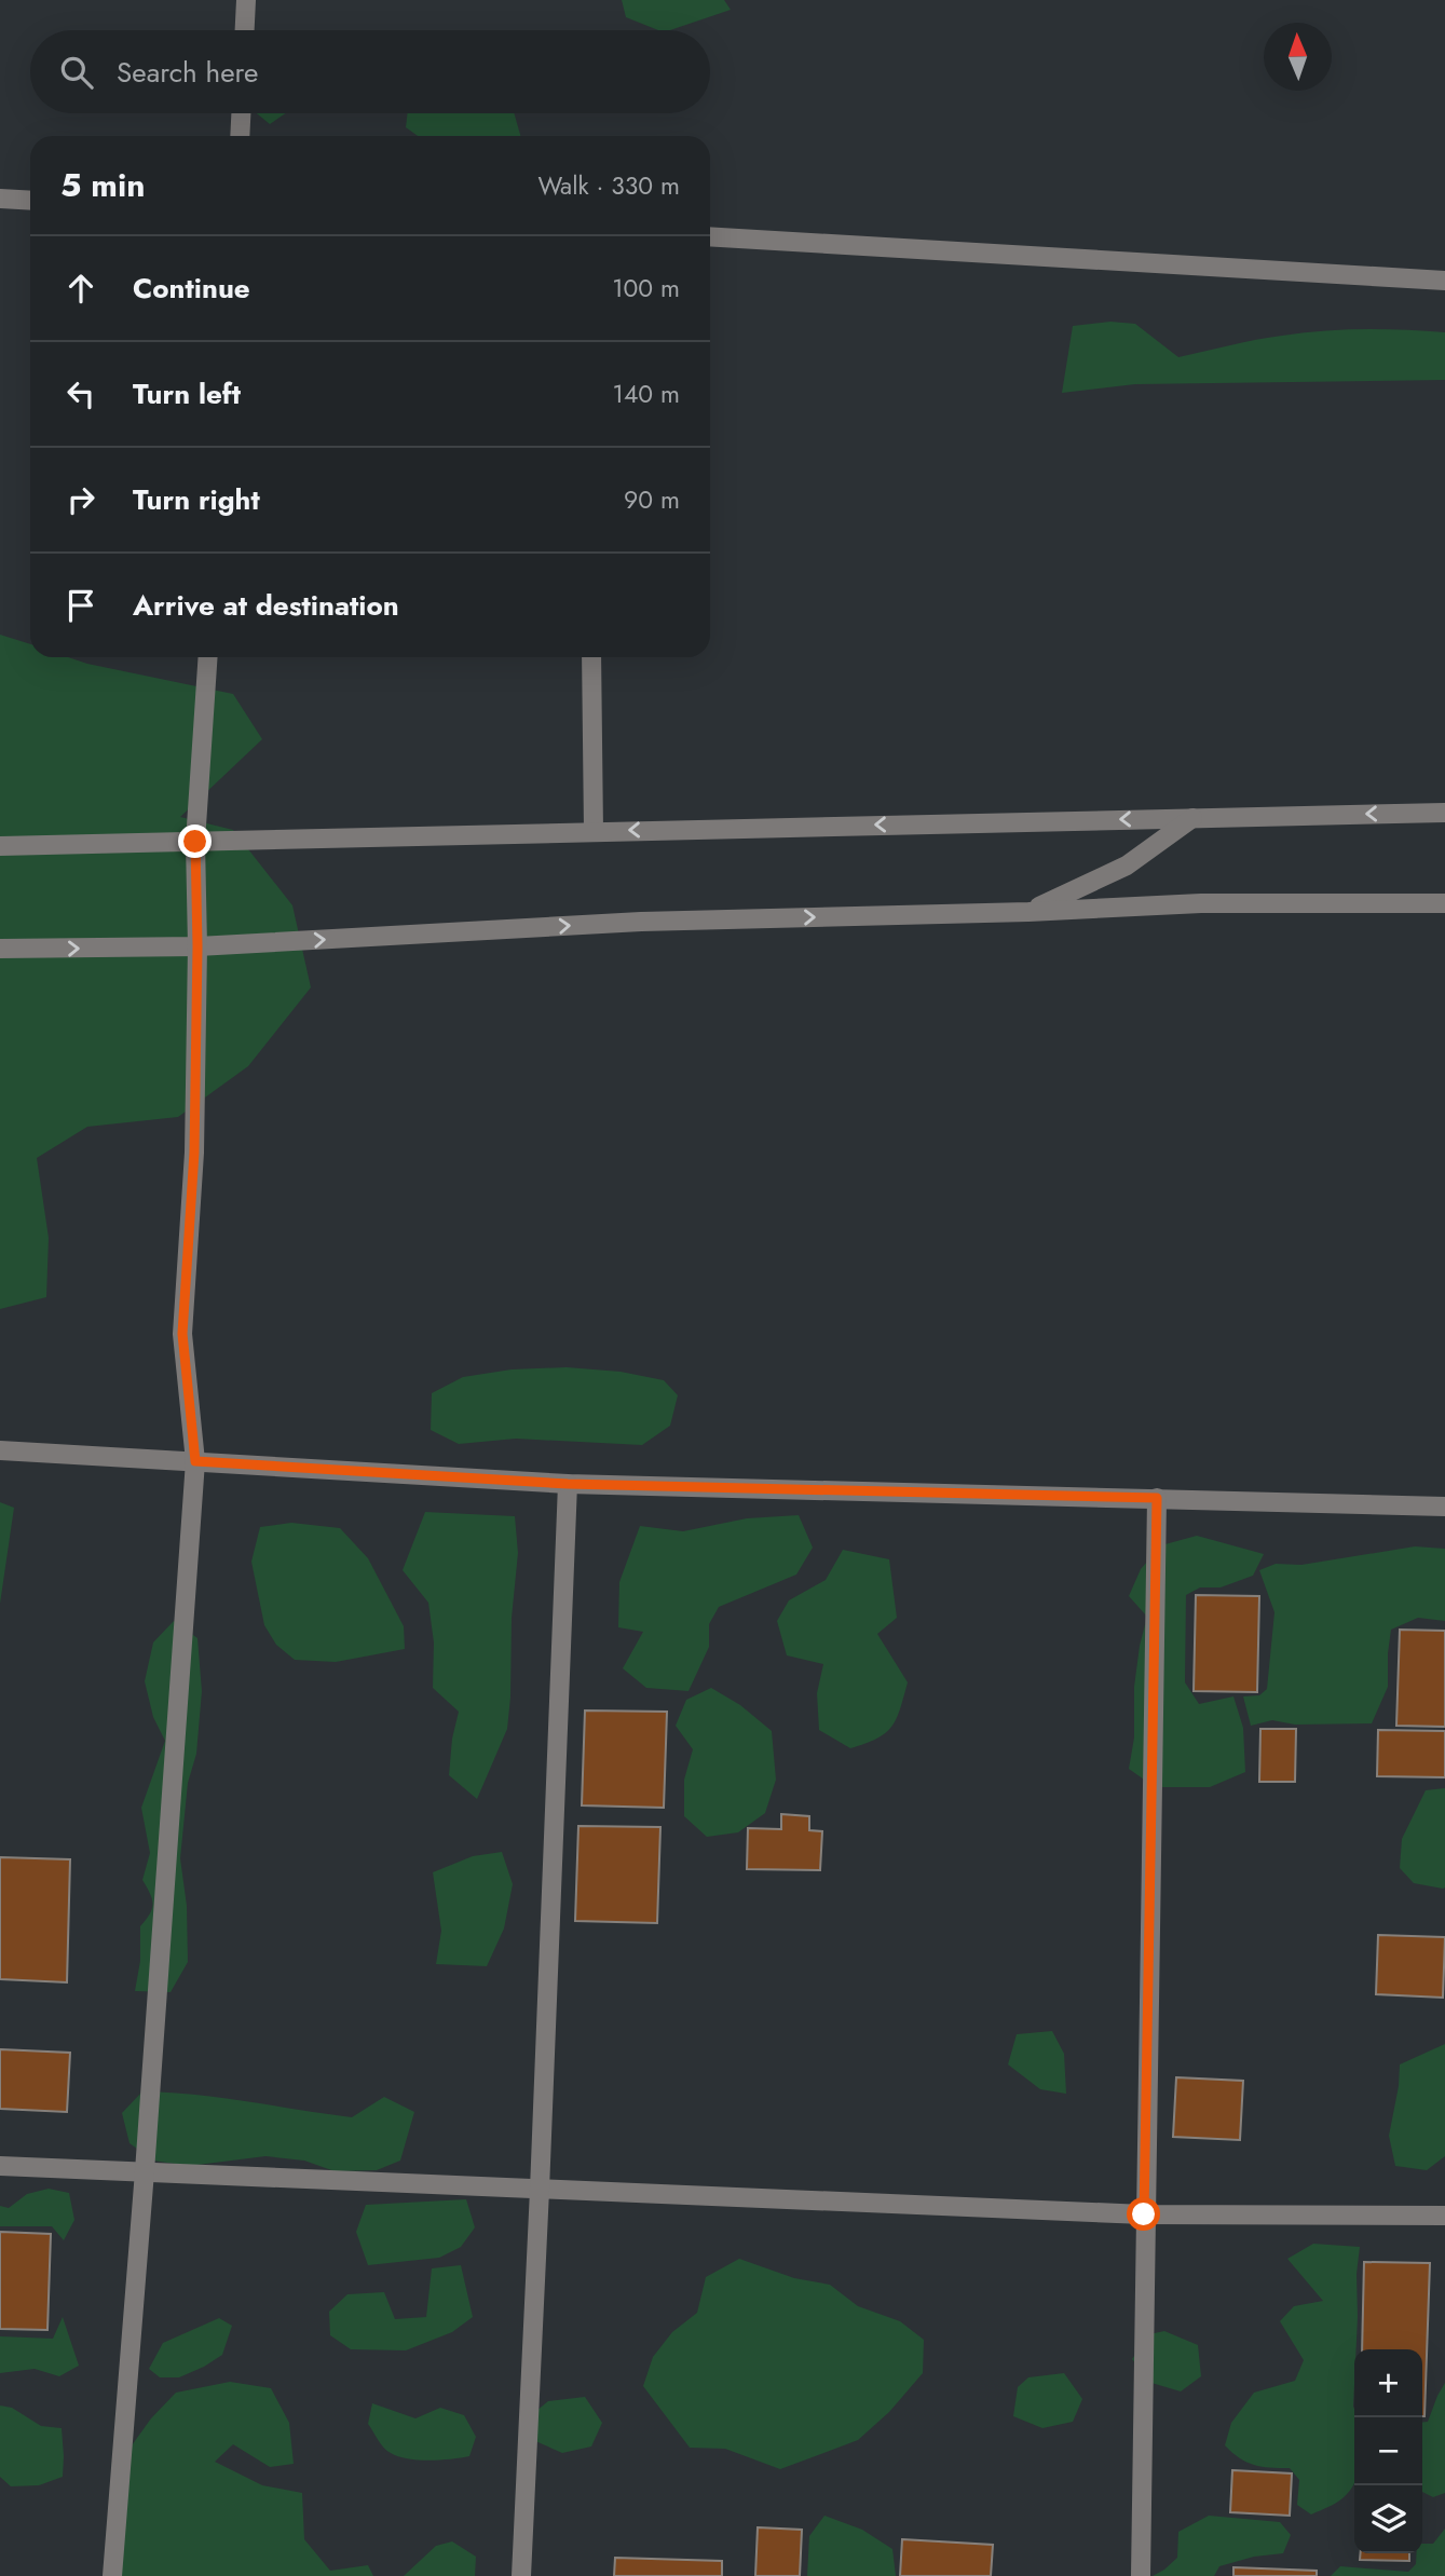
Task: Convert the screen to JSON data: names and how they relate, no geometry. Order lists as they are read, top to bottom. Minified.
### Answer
{"north":"top","page":{"search":"Search here","heading":["5 min","Walk · 330 m"],"list":[["Continue","100 m"],["Turn left","140 m"],["Turn right","90 m"],"Arrive at destination"],"map_buttons":["+","−"]}}
